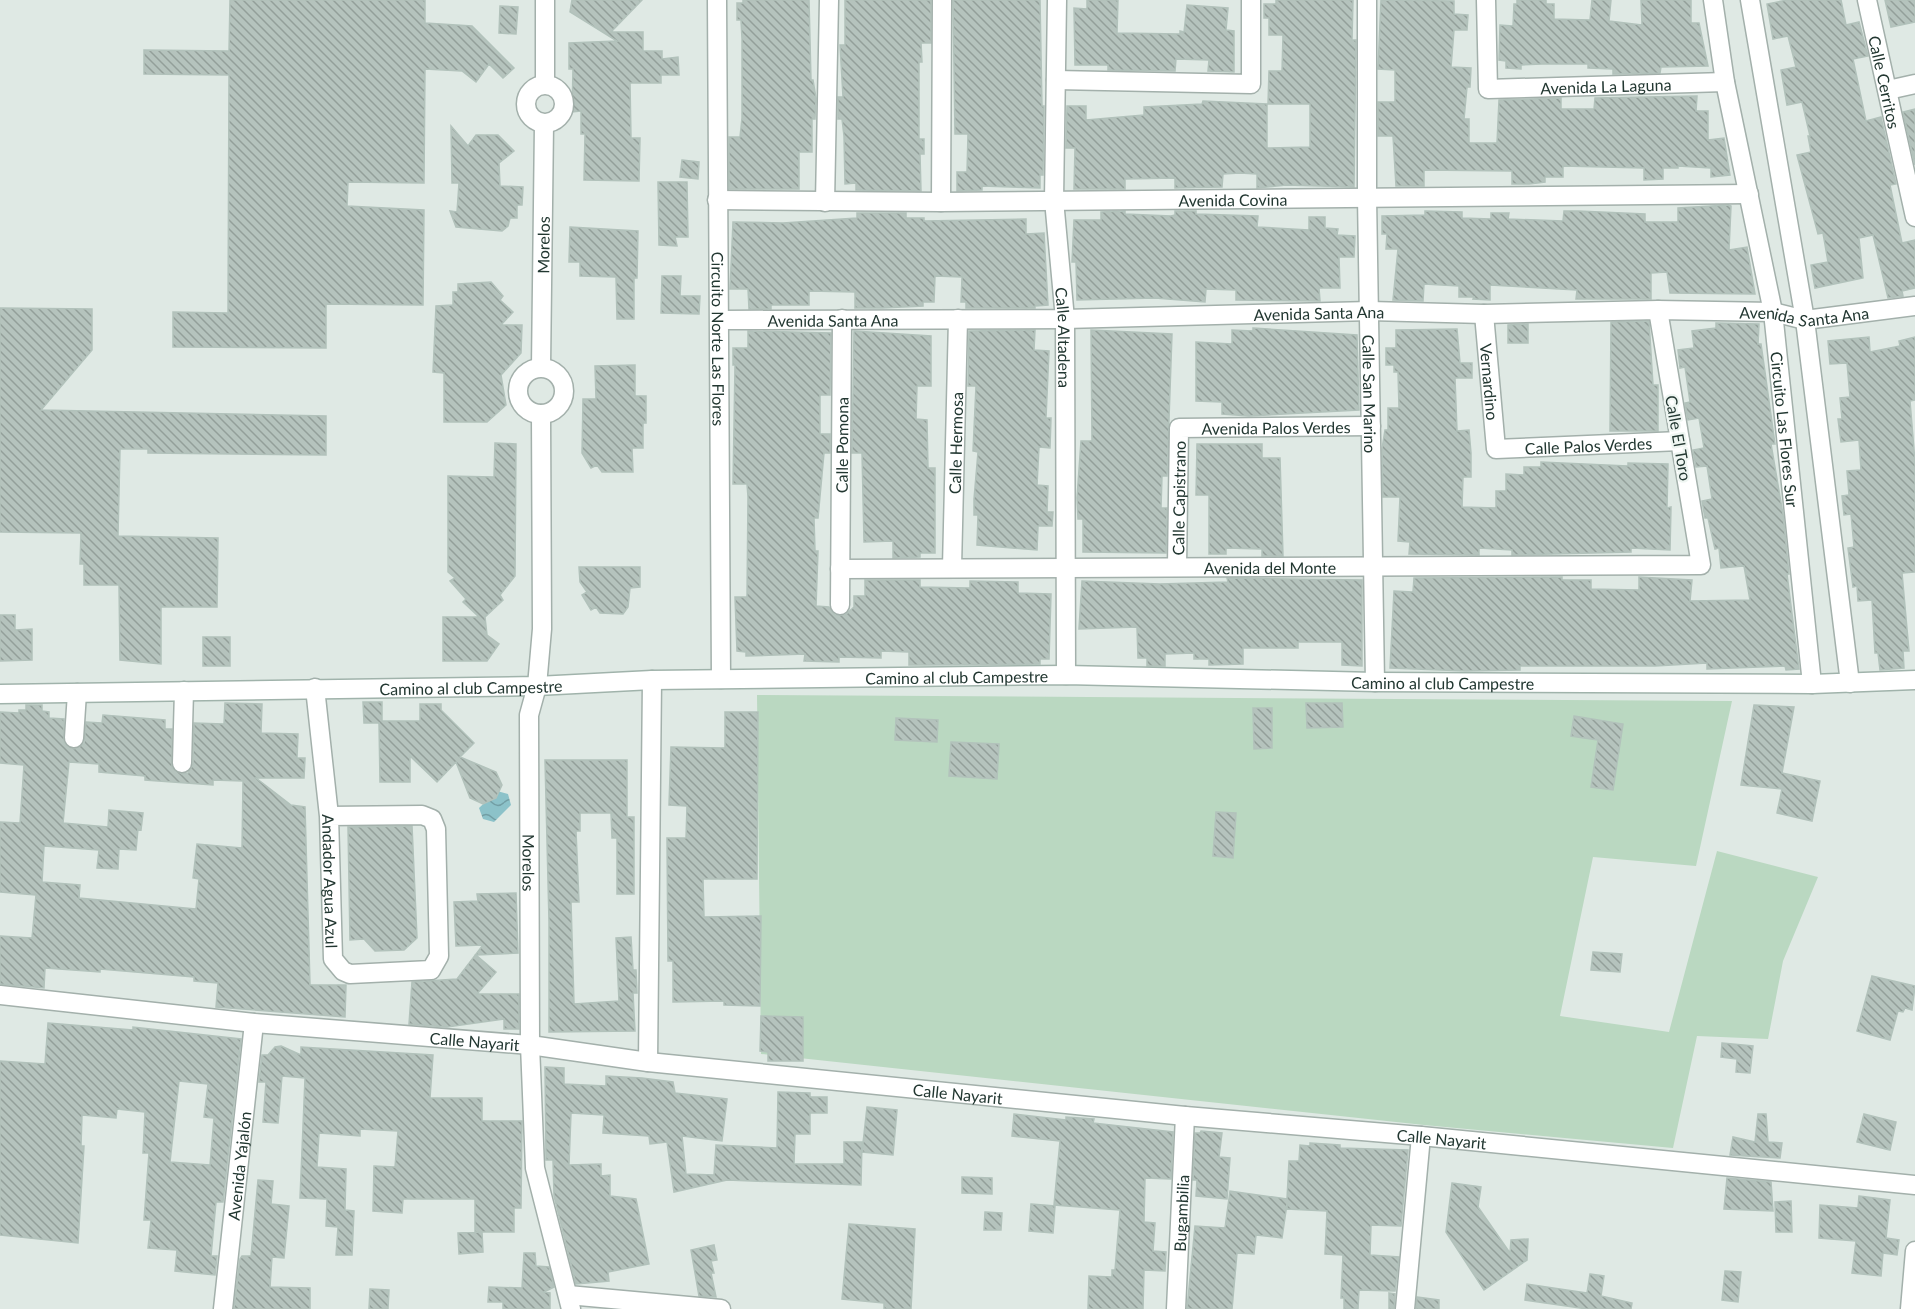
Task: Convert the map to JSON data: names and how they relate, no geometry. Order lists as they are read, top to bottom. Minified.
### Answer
{"streets":{"street":["Calle Cerritos","Avenida La Laguna","Avenida Covina","Morelos","Avenida Santa Ana","Calle Altadena","Circuito Norte Las Flores","Vernardino","Calle San Marino","Avenida Palos Verdes","Circuito Las Flores Sur","Calle El Toro","Calle Hermosa","Calle Pomona","Calle Palos Verdes","Calle Capistrano","Avenida del Monte","Camino al club Campestre","Andador Agua Azul","Calle Nayarit","Avenida Yajalón","Bugambilia"]},"crossings":[["Avenida La Laguna","Circuito Las Flores Sur"],["Avenida Covina","Calle Altadena"],["Avenida Covina","Circuito Norte Las Flores"],["Avenida Covina","Calle San Marino"],["Avenida Covina","Circuito Las Flores Sur"],["Morelos","Camino al club Campestre"],["Morelos","Calle Nayarit"],["Avenida Santa Ana","Calle Altadena"],["Avenida Santa Ana","Circuito Norte Las Flores"],["Avenida Santa Ana","Vernardino"],["Avenida Santa Ana","Calle San Marino"],["Avenida Santa Ana","Circuito Las Flores Sur"],["Avenida Santa Ana","Calle El Toro"],["Avenida Santa Ana","Calle Hermosa"],["Avenida Santa Ana","Calle Pomona"],["Calle Altadena","Avenida del Monte"],["Calle Altadena","Camino al club Campestre"],["Circuito Norte Las Flores","Camino al club Campestre"],["Vernardino","Calle Palos Verdes"],["Calle San Marino","Avenida Palos Verdes"],["Calle San Marino","Avenida del Monte"],["Calle San Marino","Camino al club Campestre"],["Avenida Palos Verdes","Calle Capistrano"],["Circuito Las Flores Sur","Camino al club Campestre"],["Calle El Toro","Calle Palos Verdes"],["Calle El Toro","Avenida del Monte"],["Calle Hermosa","Avenida del Monte"],["Calle Pomona","Avenida del Monte"],["Calle Capistrano","Avenida del Monte"],["Camino al club Campestre","Andador Agua Azul"],["Calle Nayarit","Avenida Yajalón"],["Calle Nayarit","Bugambilia"]]}
